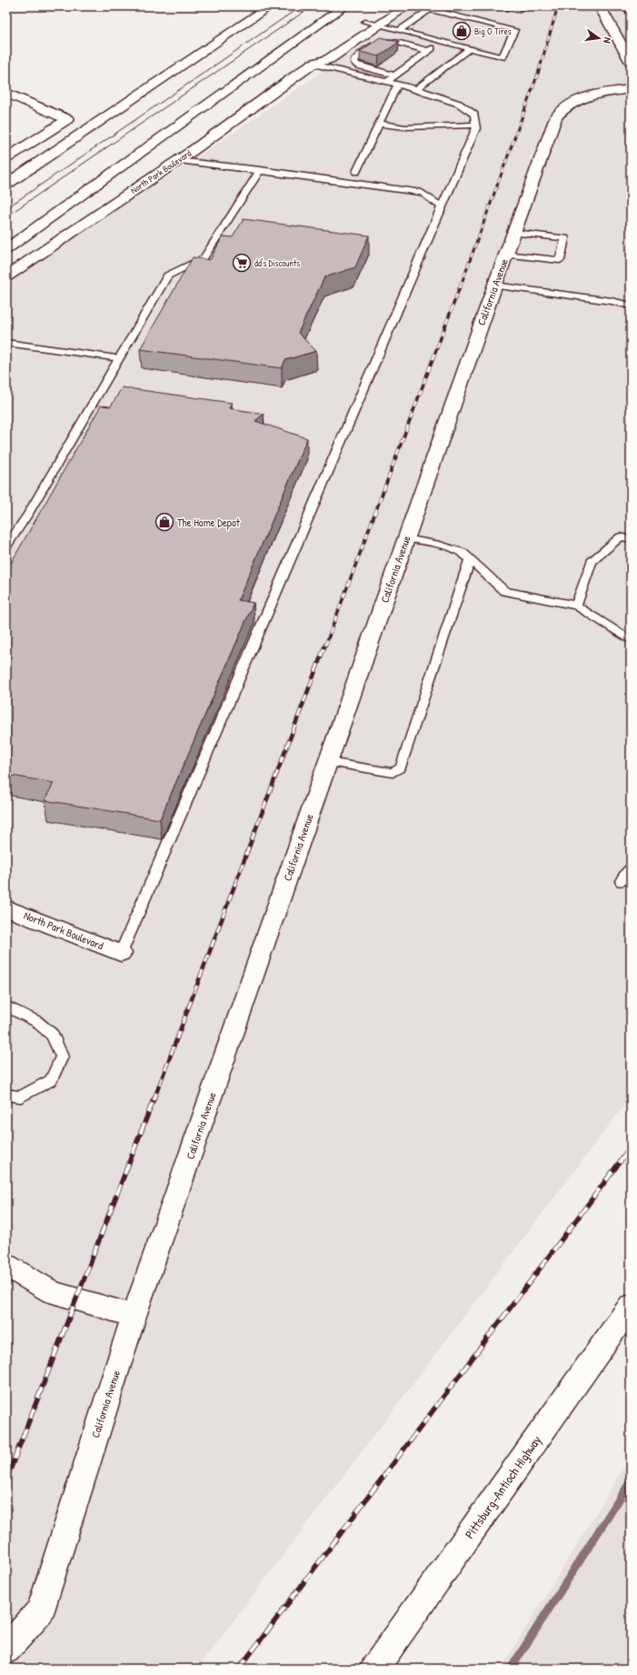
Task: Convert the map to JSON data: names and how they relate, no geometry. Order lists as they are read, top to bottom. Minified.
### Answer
{"streets":{"main road":["North Park Boulevard","California Avenue","Pittsburg-Antioch Highway"]},"places":{"shop":["Big O Tires","The Home Depot"],"supermarket":["dd's Discounts"]},"north":"right"}
